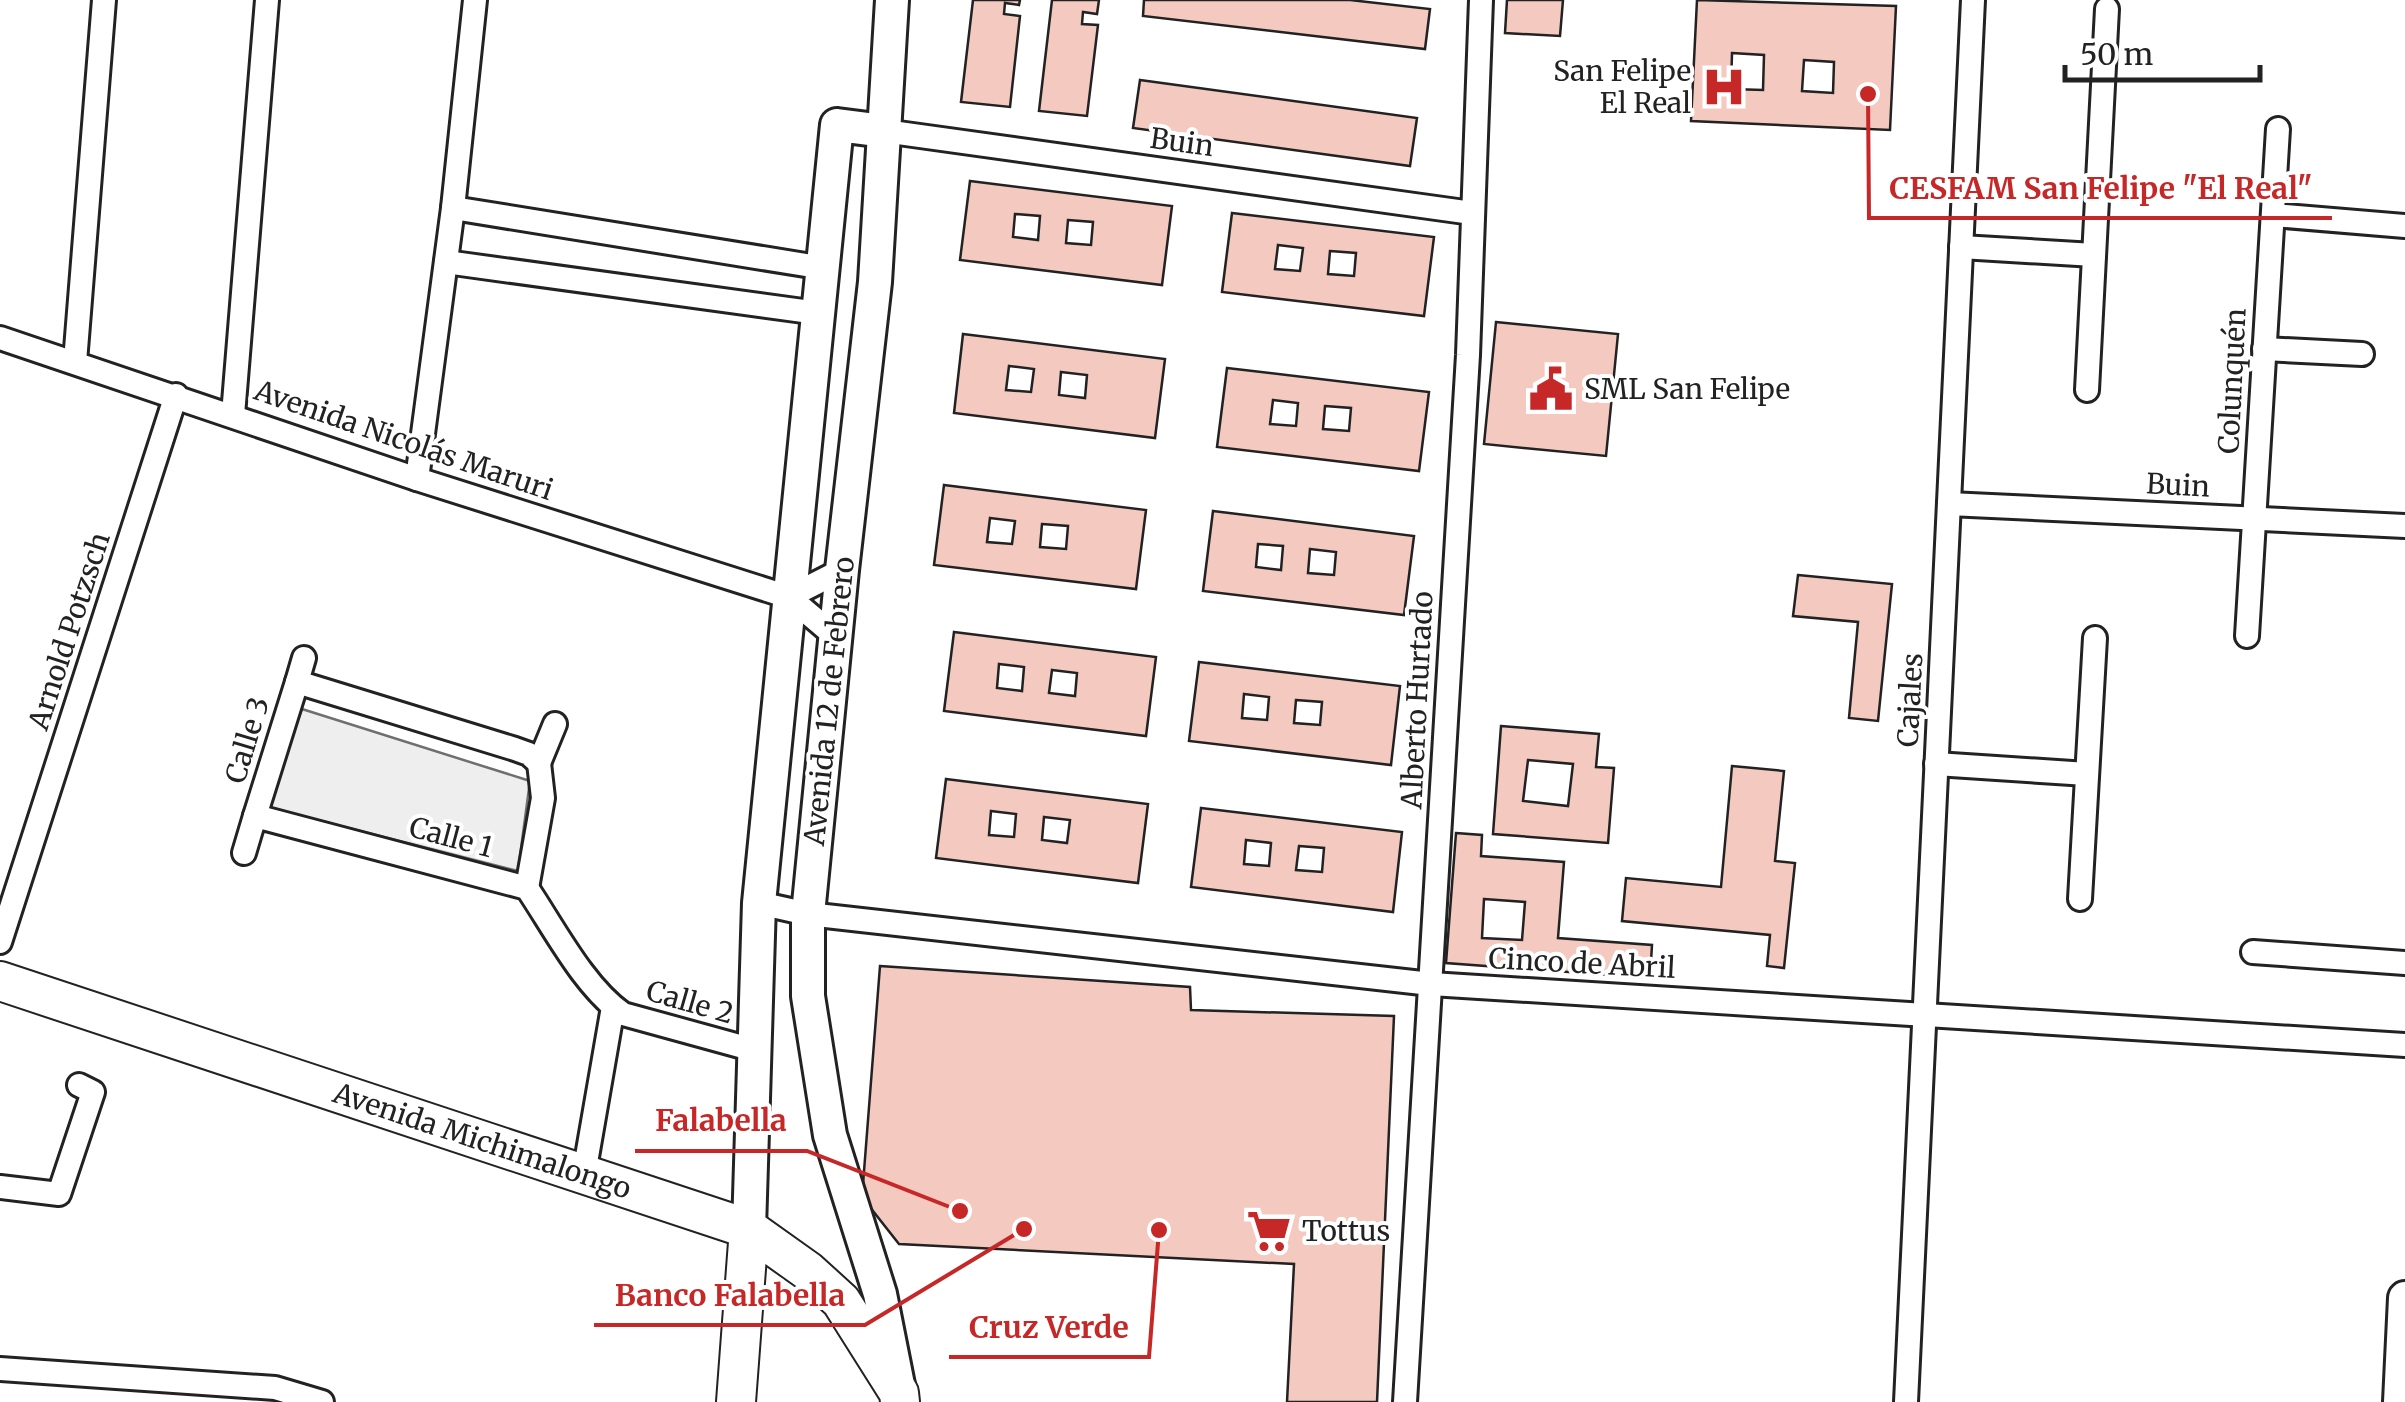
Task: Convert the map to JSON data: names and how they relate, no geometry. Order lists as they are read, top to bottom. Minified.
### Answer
{"streets":{"main road":["Avenida Michimalongo"],"street":["Buin","Colunquén","Avenida Nicolás Maruri","Arnold Potzsch","Alberto Hurtado","Cajales","Avenida 12 de Febrero","Calle 3","Calle 1","Cinco de Abril","Calle 2"]},"crossings":[["Buin","Colunquén"],["Buin","Alberto Hurtado"],["Buin","Cajales"],["Buin","Avenida 12 de Febrero"],["Avenida Nicolás Maruri","Arnold Potzsch"],["Avenida Nicolás Maruri","Avenida 12 de Febrero"],["Alberto Hurtado","Cinco de Abril"],["Cajales","Cinco de Abril"],["Avenida 12 de Febrero","Cinco de Abril"],["Avenida 12 de Febrero","Calle 2"],["Avenida 12 de Febrero","Avenida Michimalongo"],["Calle 3","Calle 1"]],"places":{"hospital":["San Felipe El Real"],"other":["CESFAM San Felipe \"El Real\"","Falabella","Banco Falabella","Cruz Verde"],"public building":["SML San Felipe"],"supermarket":["Tottus"]},"scale_bar":"50 m"}
